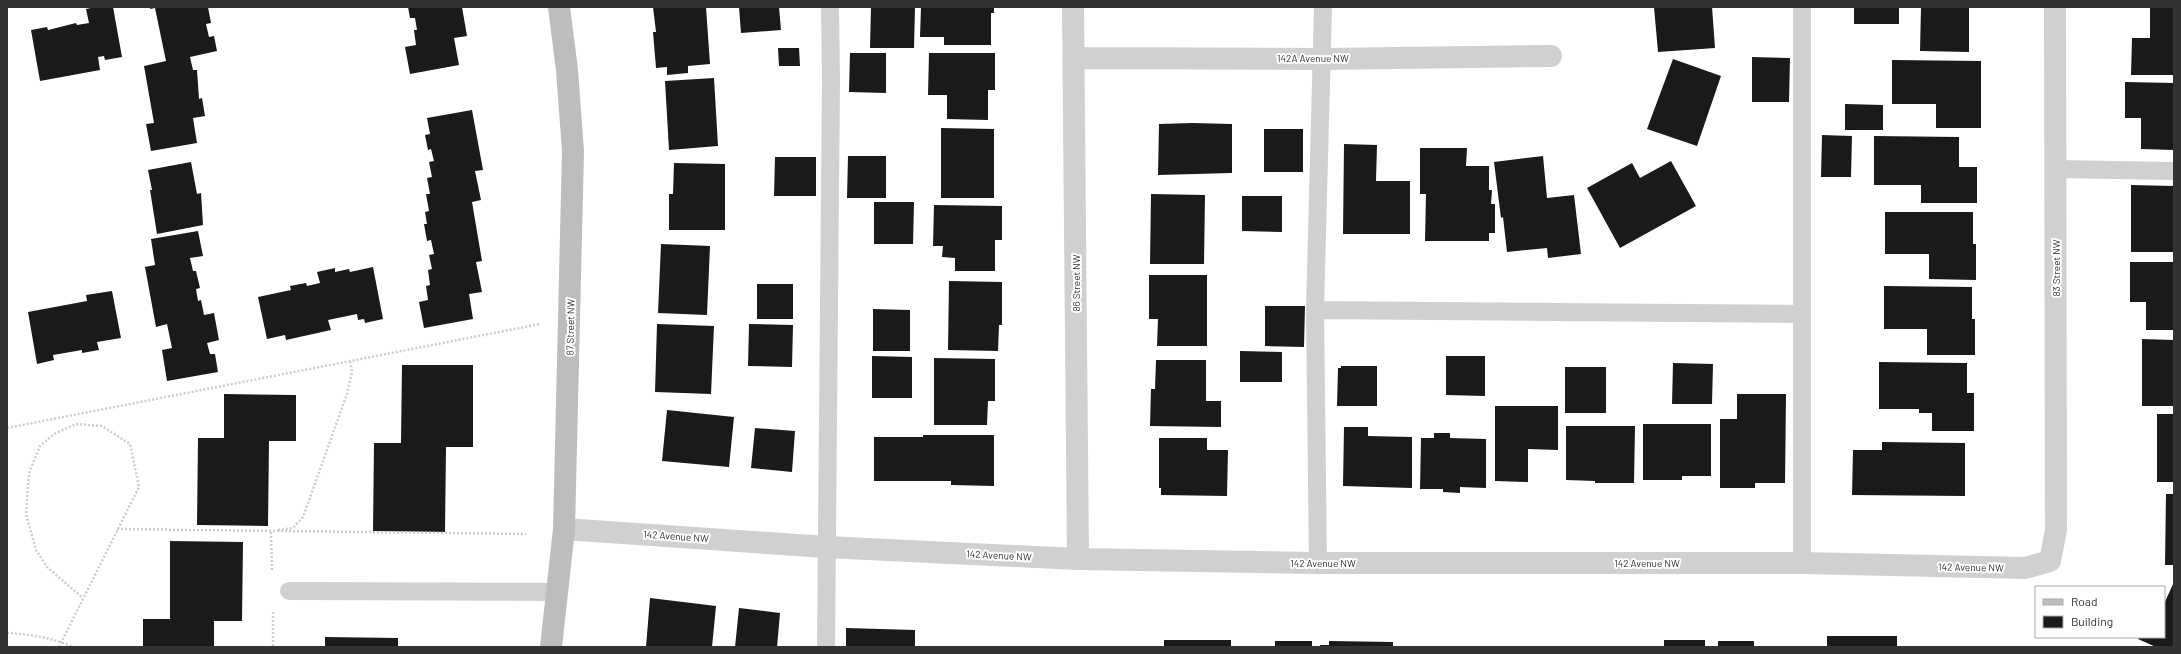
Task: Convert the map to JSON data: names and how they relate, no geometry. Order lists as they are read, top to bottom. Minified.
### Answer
{"streets":{"street":["142A Avenue NW","83 Street NW","86 Street NW","87 Street NW","142 Avenue NW"]},"crossings":[["142A Avenue NW","86 Street NW"],["83 Street NW","142 Avenue NW"],["86 Street NW","142 Avenue NW"],["87 Street NW","142 Avenue NW"]],"legend":["Road","Building"]}
